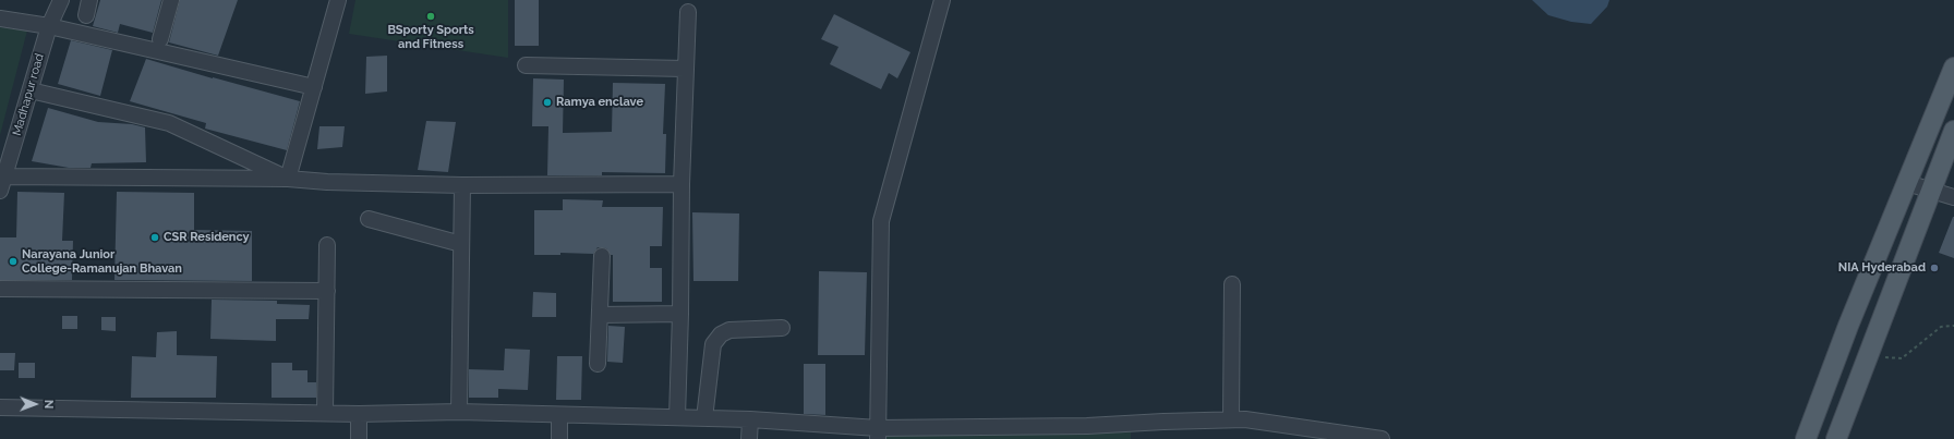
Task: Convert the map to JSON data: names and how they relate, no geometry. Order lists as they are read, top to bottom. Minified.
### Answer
{"streets":{"street":["Madhapur road"]},"places":["BSporty Sports and Fitness","Ramya enclave","CSR Residency","Narayana Junior College-Ramanujan Bhavan","NIA Hyderabad"],"north":"right"}
